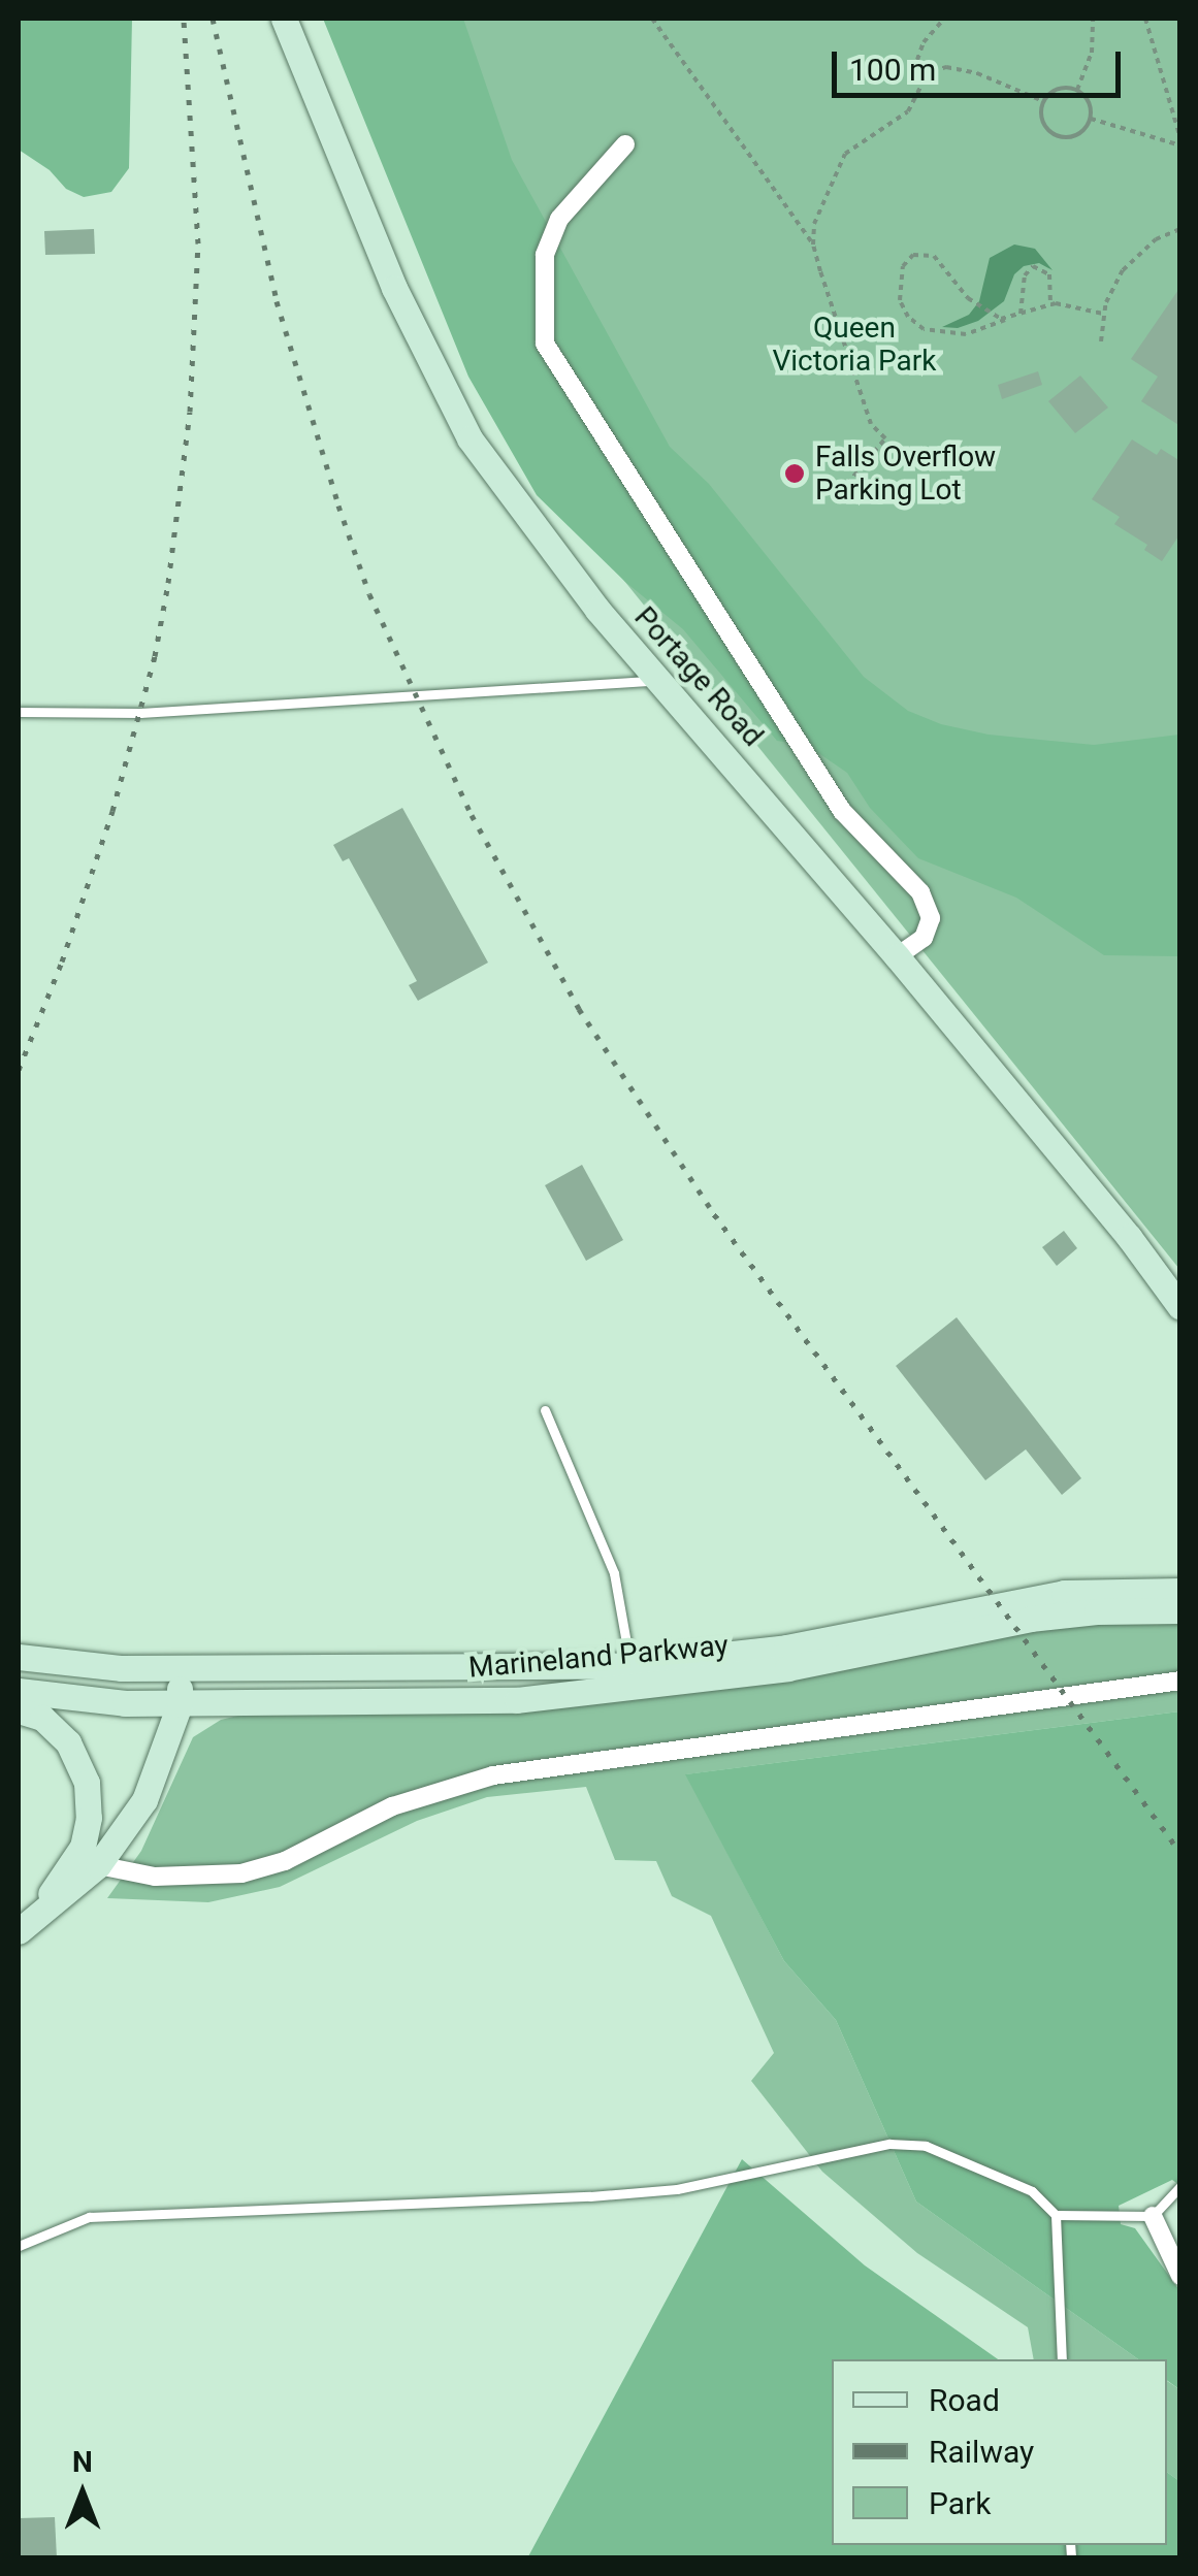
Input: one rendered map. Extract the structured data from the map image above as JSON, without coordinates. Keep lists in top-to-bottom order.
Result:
{
  "streets": {
    "main road": ["Portage Road", "Marineland Parkway"]
  },
  "parks": ["Queen Victoria Park"],
  "places": ["Falls Overflow Parking Lot"],
  "legend": ["Road", "Railway", "Park"],
  "scale_bar": "100 m",
  "north": "top"
}
